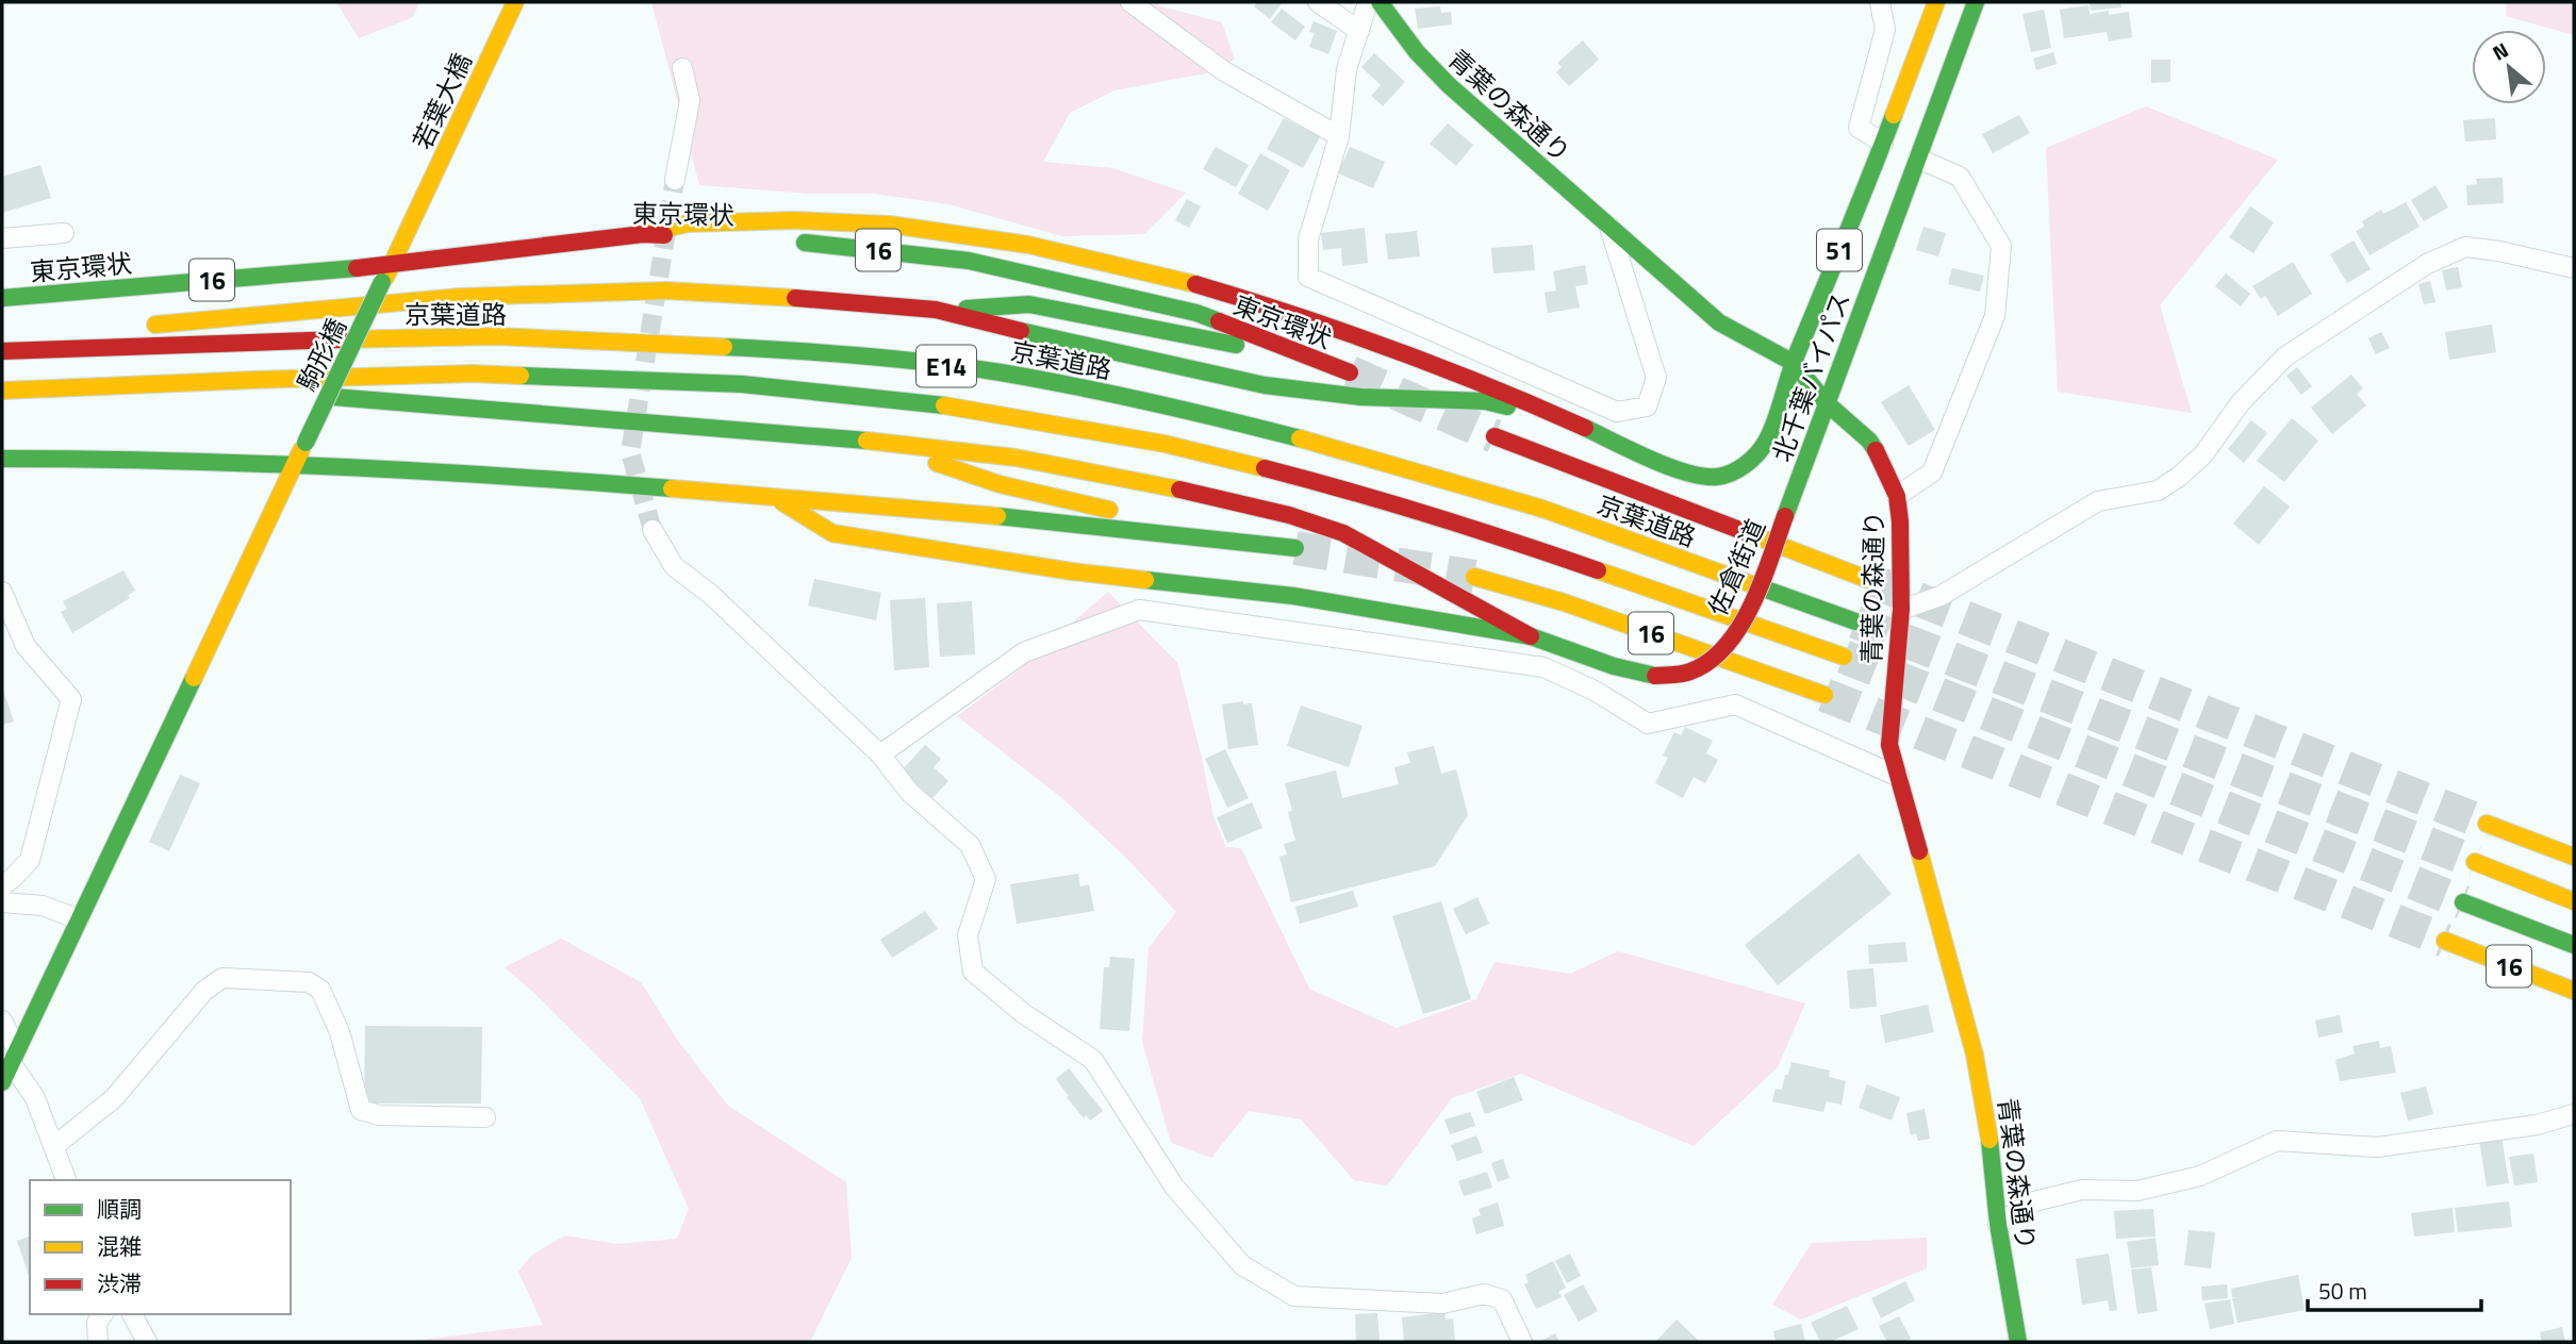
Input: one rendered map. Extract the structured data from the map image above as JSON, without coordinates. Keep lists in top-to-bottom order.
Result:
{
  "streets": {
    "main road": [
      "若葉大橋",
      "青葉の森通り",
      "東京環状",
      "16",
      "51",
      "京葉道路",
      "駒形橋",
      "E14",
      "北千葉バイパス",
      "佐倉街道"
    ]
  },
  "crossings": [
    ["若葉大橋", "東京環状"],
    ["若葉大橋", "駒形橋"],
    ["青葉の森通り", "北千葉バイパス"],
    ["東京環状", "駒形橋"],
    ["北千葉バイパス", "佐倉街道"]
  ],
  "legend": ["順調", "混雑", "渋滞"],
  "scale_bar": "50 m",
  "north": "top left"
}
